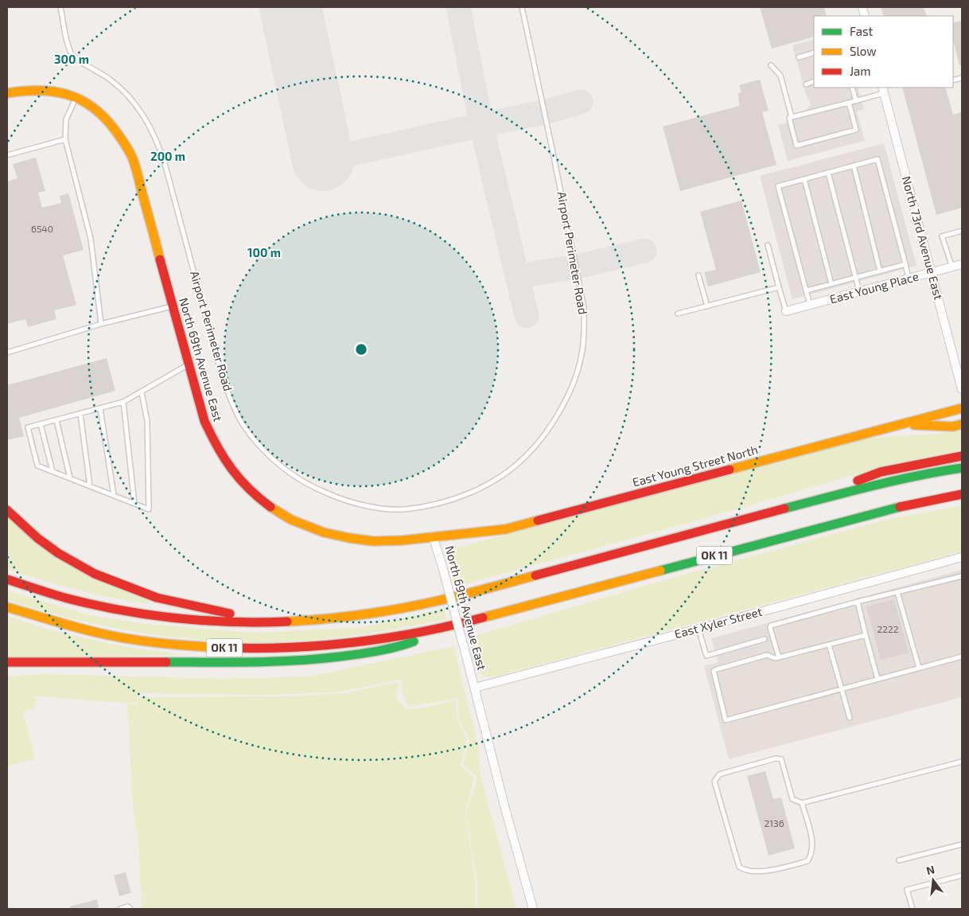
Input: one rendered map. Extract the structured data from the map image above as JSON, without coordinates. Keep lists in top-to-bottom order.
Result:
{
  "streets": {
    "main road": ["North 69th Avenue East", "East Young Street North", "OK 11"],
    "street": ["North 73rd Avenue East", "East Young Place", "East Xyler Street"],
    "lane": ["Airport Perimeter Road"]
  },
  "crossings": [
    ["North 73rd Avenue East", "East Young Place"],
    ["North 69th Avenue East", "East Young Street North"],
    ["North 69th Avenue East", "East Xyler Street"]
  ],
  "house_numbers": ["6540", "2222", "2136"],
  "legend": ["Fast", "Slow", "Jam"],
  "north": "top",
  "rings": ["300 m", "200 m", "100 m"]
}
